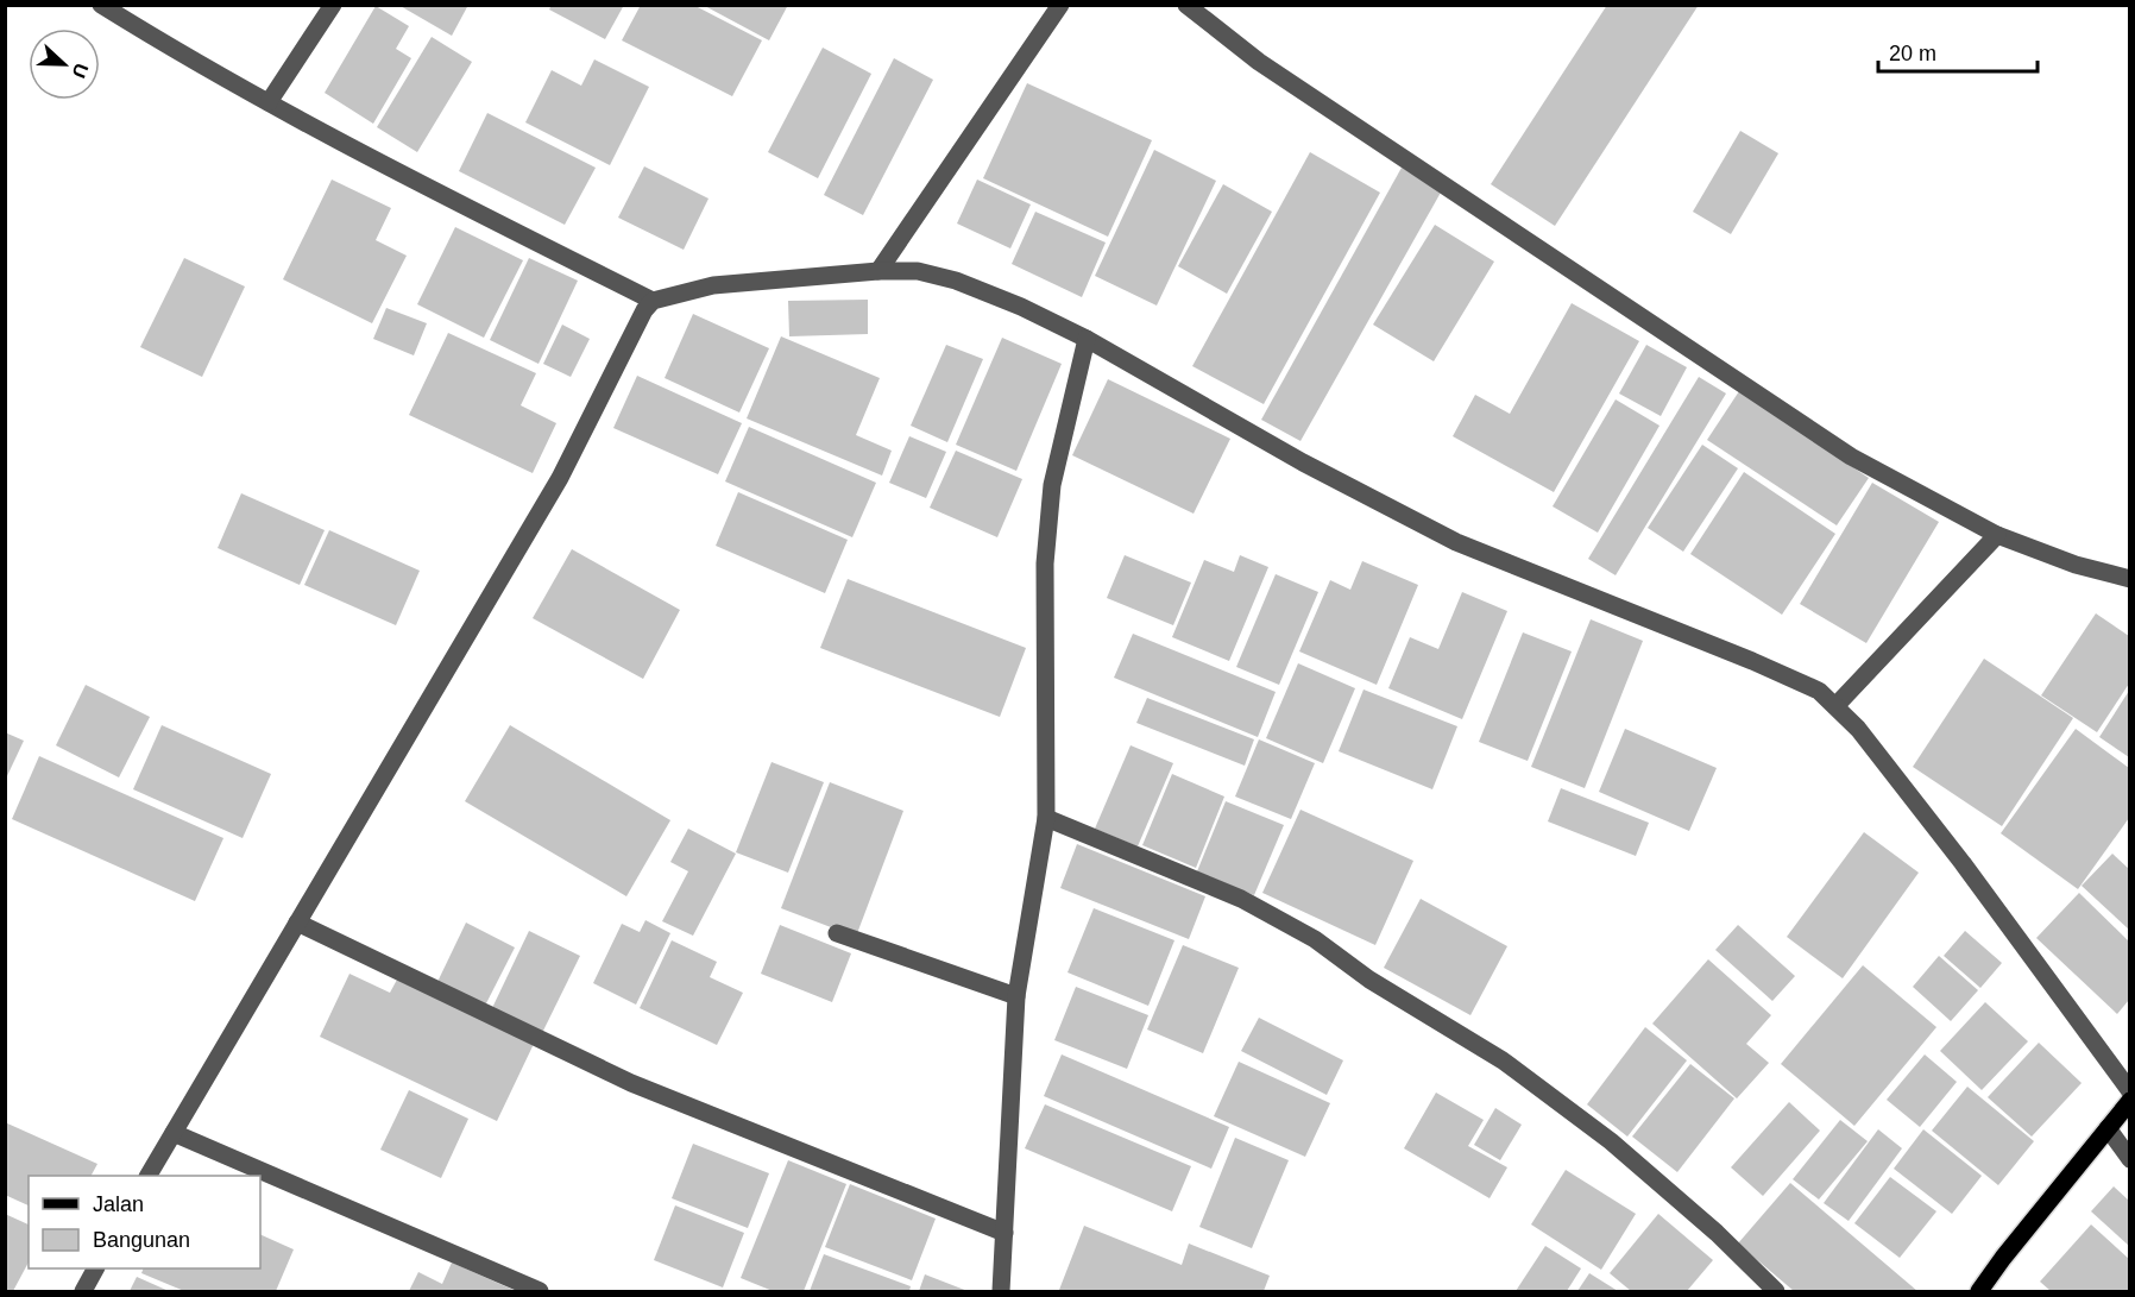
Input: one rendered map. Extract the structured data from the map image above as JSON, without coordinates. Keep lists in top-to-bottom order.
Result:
{
  "legend": ["Jalan", "Bangunan"],
  "scale_bar": "20 m",
  "north": "right"
}
